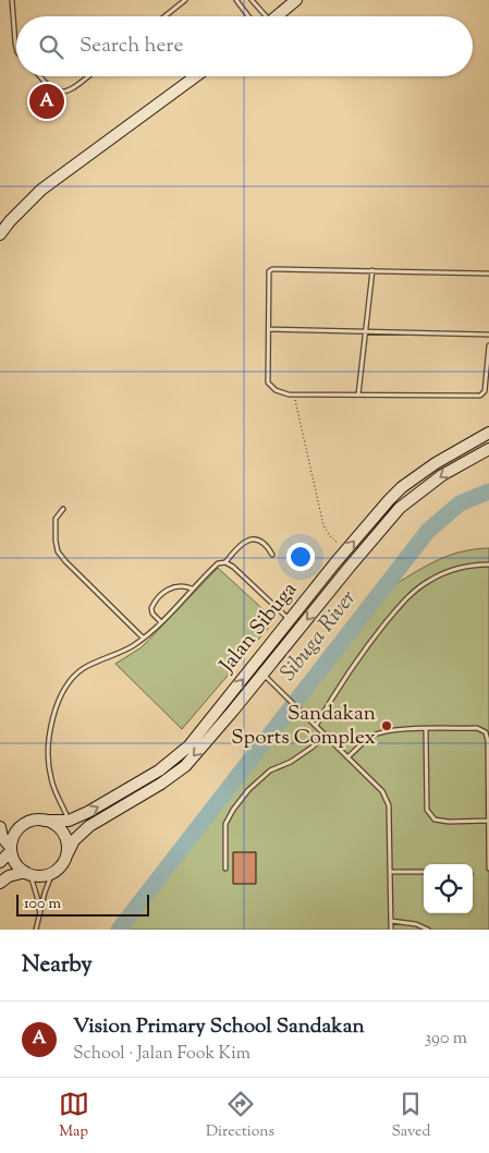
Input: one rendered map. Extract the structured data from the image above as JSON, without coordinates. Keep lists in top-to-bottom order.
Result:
{
  "streets": {
    "main road": ["Jalan Sibuga"]
  },
  "water": ["Sibuga River"],
  "places": ["Sandakan Sports Complex"],
  "scale_bar": "100 m",
  "page": {
    "search": "Search here",
    "pins": "A",
    "scale": "100 m",
    "heading": "Nearby",
    "list": [
      {
        "mark": "A",
        "name": "Vision Primary School Sandakan",
        "note": "School · Jalan Fook Kim",
        "value": "390 m"
      }
    ],
    "nav": ["Map", "Directions", "Saved"]
  }
}
